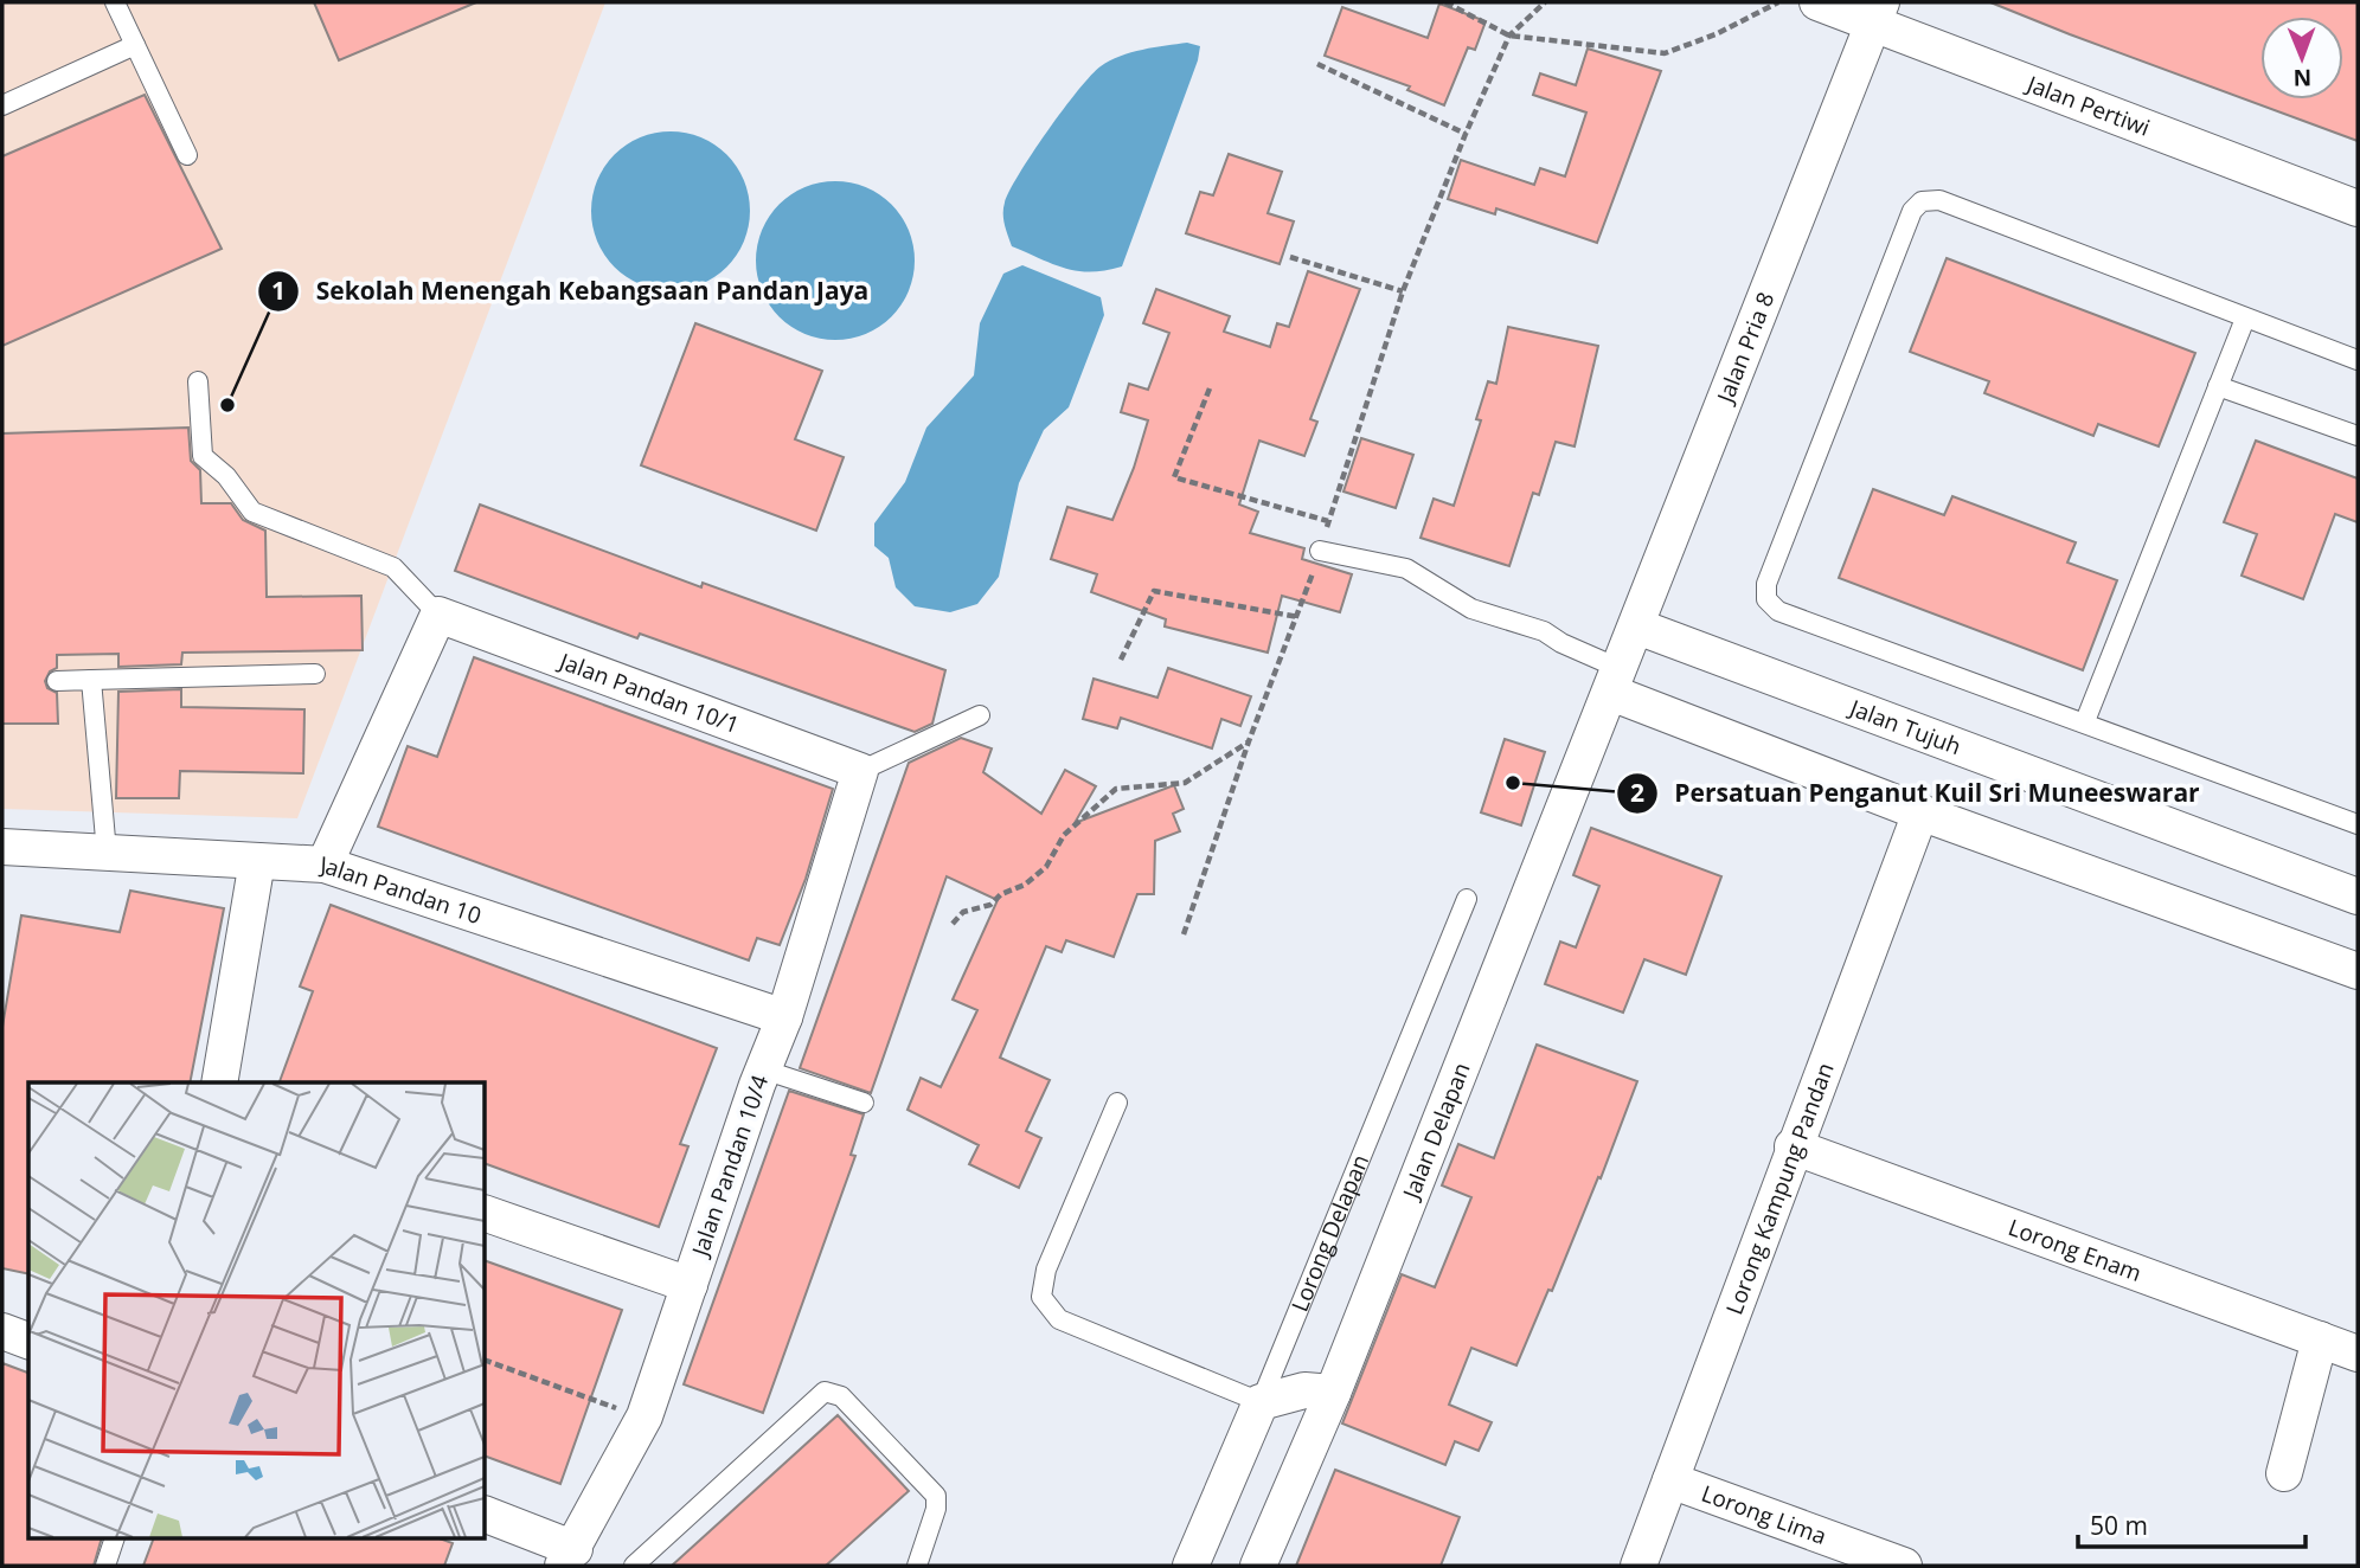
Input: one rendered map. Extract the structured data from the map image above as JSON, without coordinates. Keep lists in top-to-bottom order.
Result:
{
  "streets": {
    "street": [
      "Jalan Pertiwi",
      "Jalan Pria 8",
      "Jalan Pandan 10/1",
      "Jalan Tujuh",
      "Jalan Pandan 10",
      "Jalan Delapan",
      "Jalan Pandan 10/4",
      "Lorong Kampung Pandan",
      "Lorong Delapan",
      "Lorong Enam",
      "Lorong Lima"
    ]
  },
  "crossings": [
    ["Jalan Pertiwi", "Jalan Pria 8"],
    ["Jalan Pria 8", "Jalan Tujuh"],
    ["Jalan Pria 8", "Jalan Delapan"],
    ["Jalan Pandan 10/1", "Jalan Pandan 10/4"],
    ["Jalan Pandan 10", "Jalan Pandan 10/4"],
    ["Lorong Kampung Pandan", "Lorong Enam"],
    ["Lorong Kampung Pandan", "Lorong Lima"]
  ],
  "places": ["Sekolah Menengah Kebangsaan Pandan Jaya", "Persatuan Penganut Kuil Sri Muneeswarar"],
  "scale_bar": "50 m",
  "north": "bottom"
}
